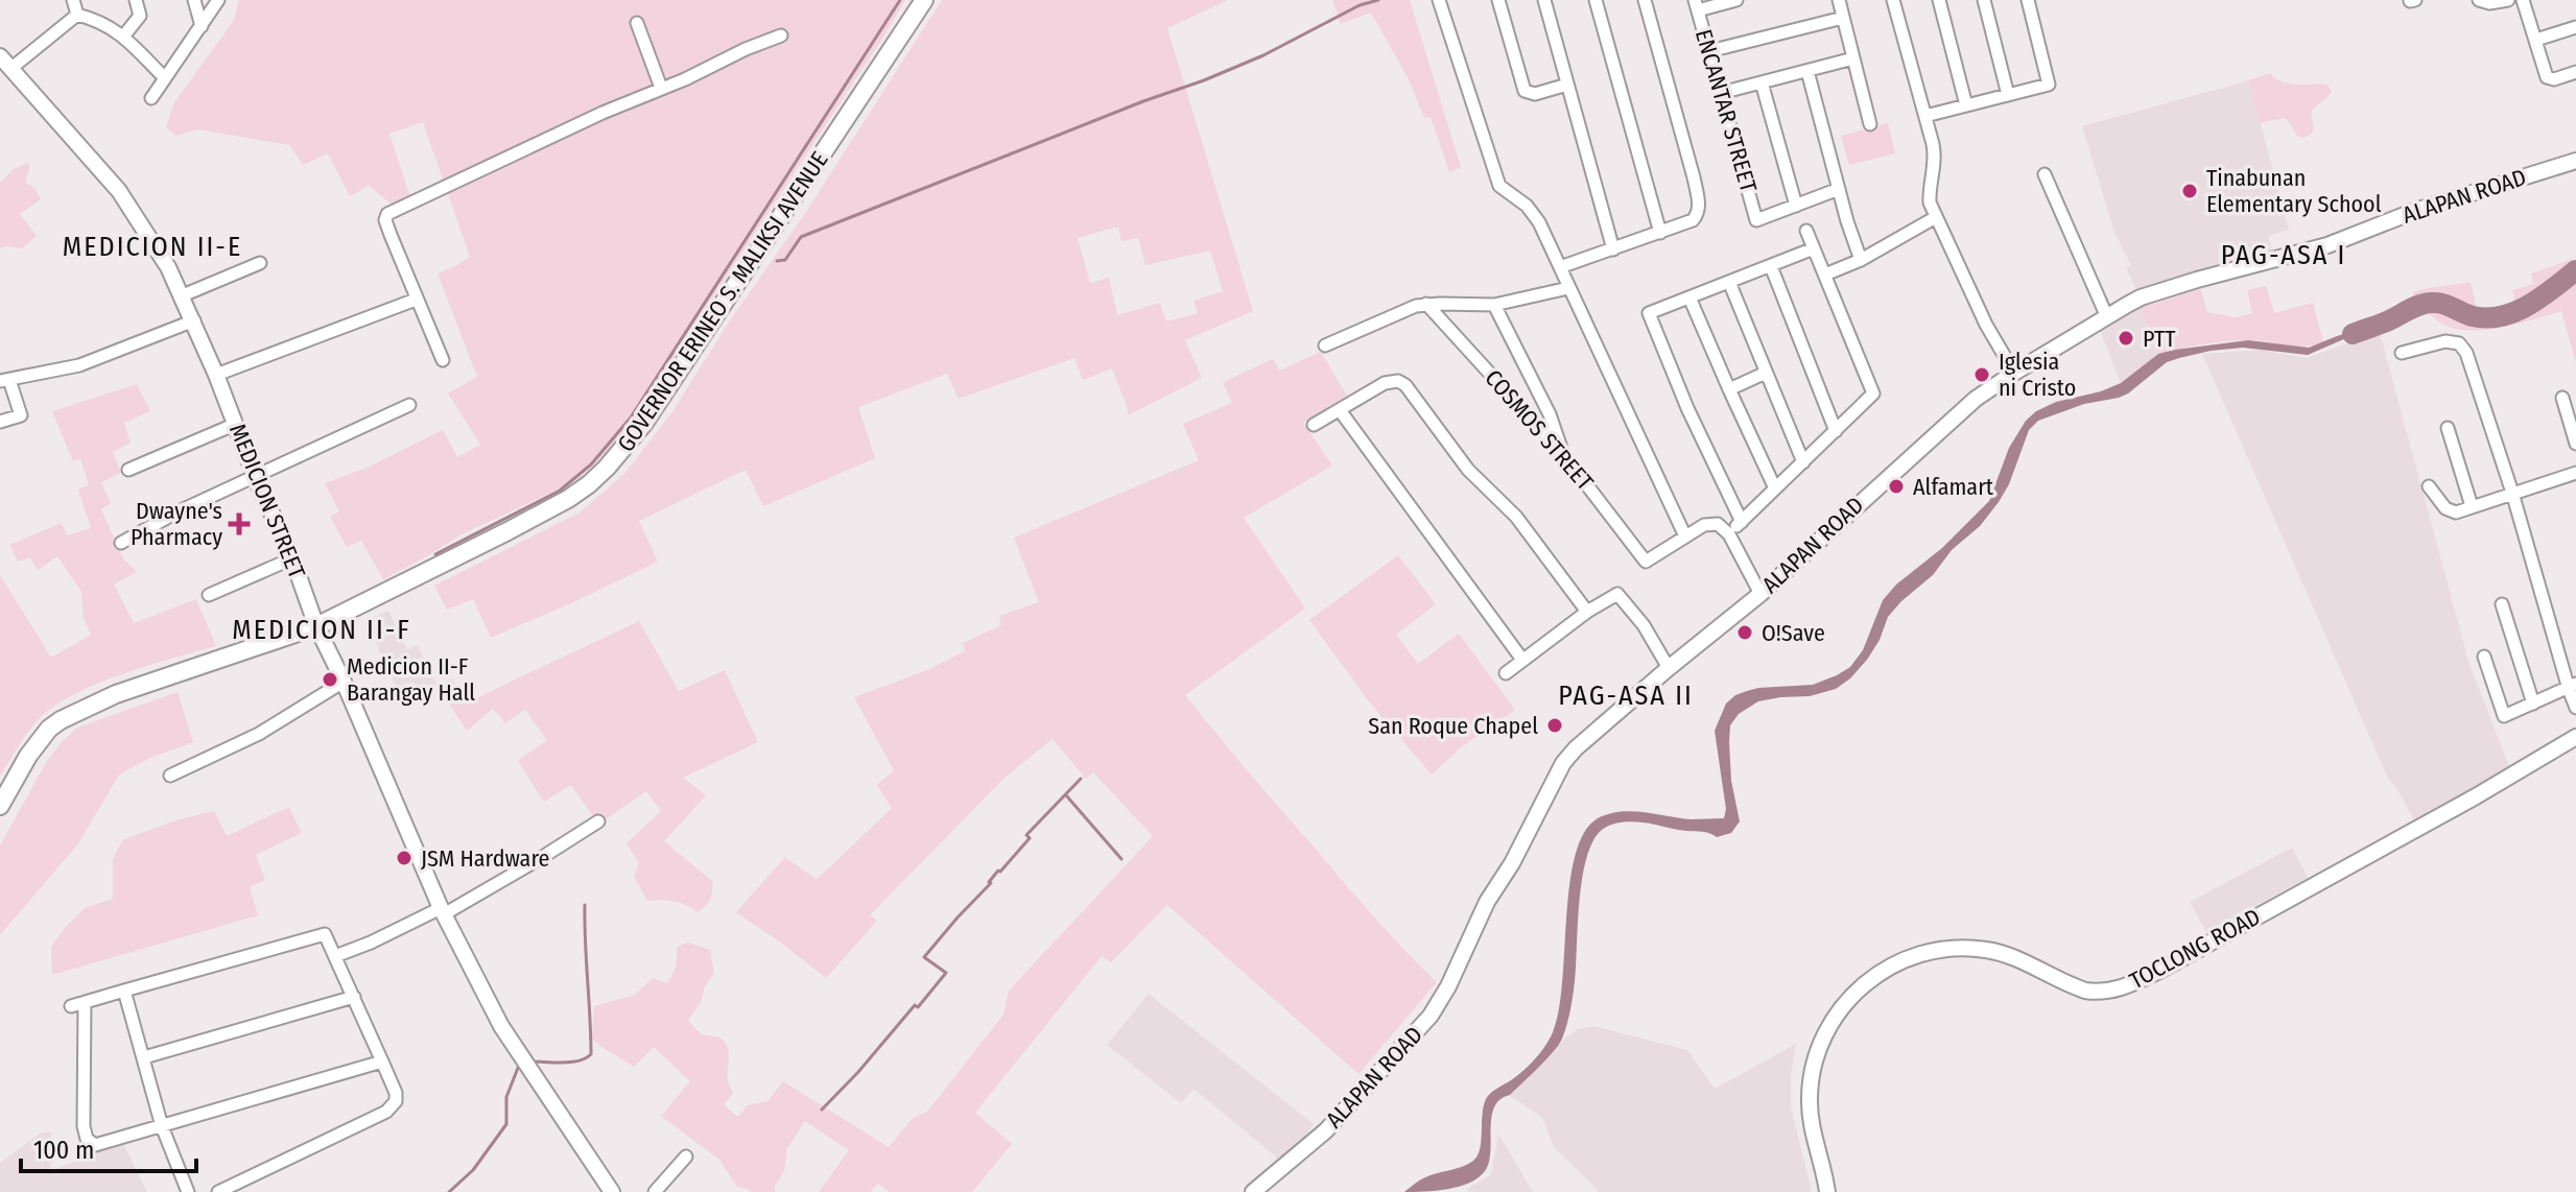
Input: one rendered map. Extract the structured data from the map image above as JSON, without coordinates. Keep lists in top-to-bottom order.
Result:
{
  "streets": {
    "main road": ["GOVERNOR ERINEO S. MALIKSI AVENUE"],
    "street": [
      "ENCANTAR STREET",
      "ALAPAN ROAD",
      "COSMOS STREET",
      "MEDICION STREET",
      "TOCLONG ROAD"
    ]
  },
  "crossings": [
    ["GOVERNOR ERINEO S. MALIKSI AVENUE", "MEDICION STREET"]
  ],
  "districts": [
    "MEDICION II-E",
    "PAG-ASA I",
    "MEDICION II-F",
    "PAG-ASA II"
  ],
  "places": {
    "other": [
      "Tinabunan Elementary School",
      "PTT",
      "Iglesia ni Cristo",
      "Alfamart",
      "O!Save",
      "Medicion II-F Barangay Hall",
      "San Roque Chapel",
      "JSM Hardware"
    ],
    "health": ["Dwayne's Pharmacy"]
  },
  "scale_bar": "100 m"
}
